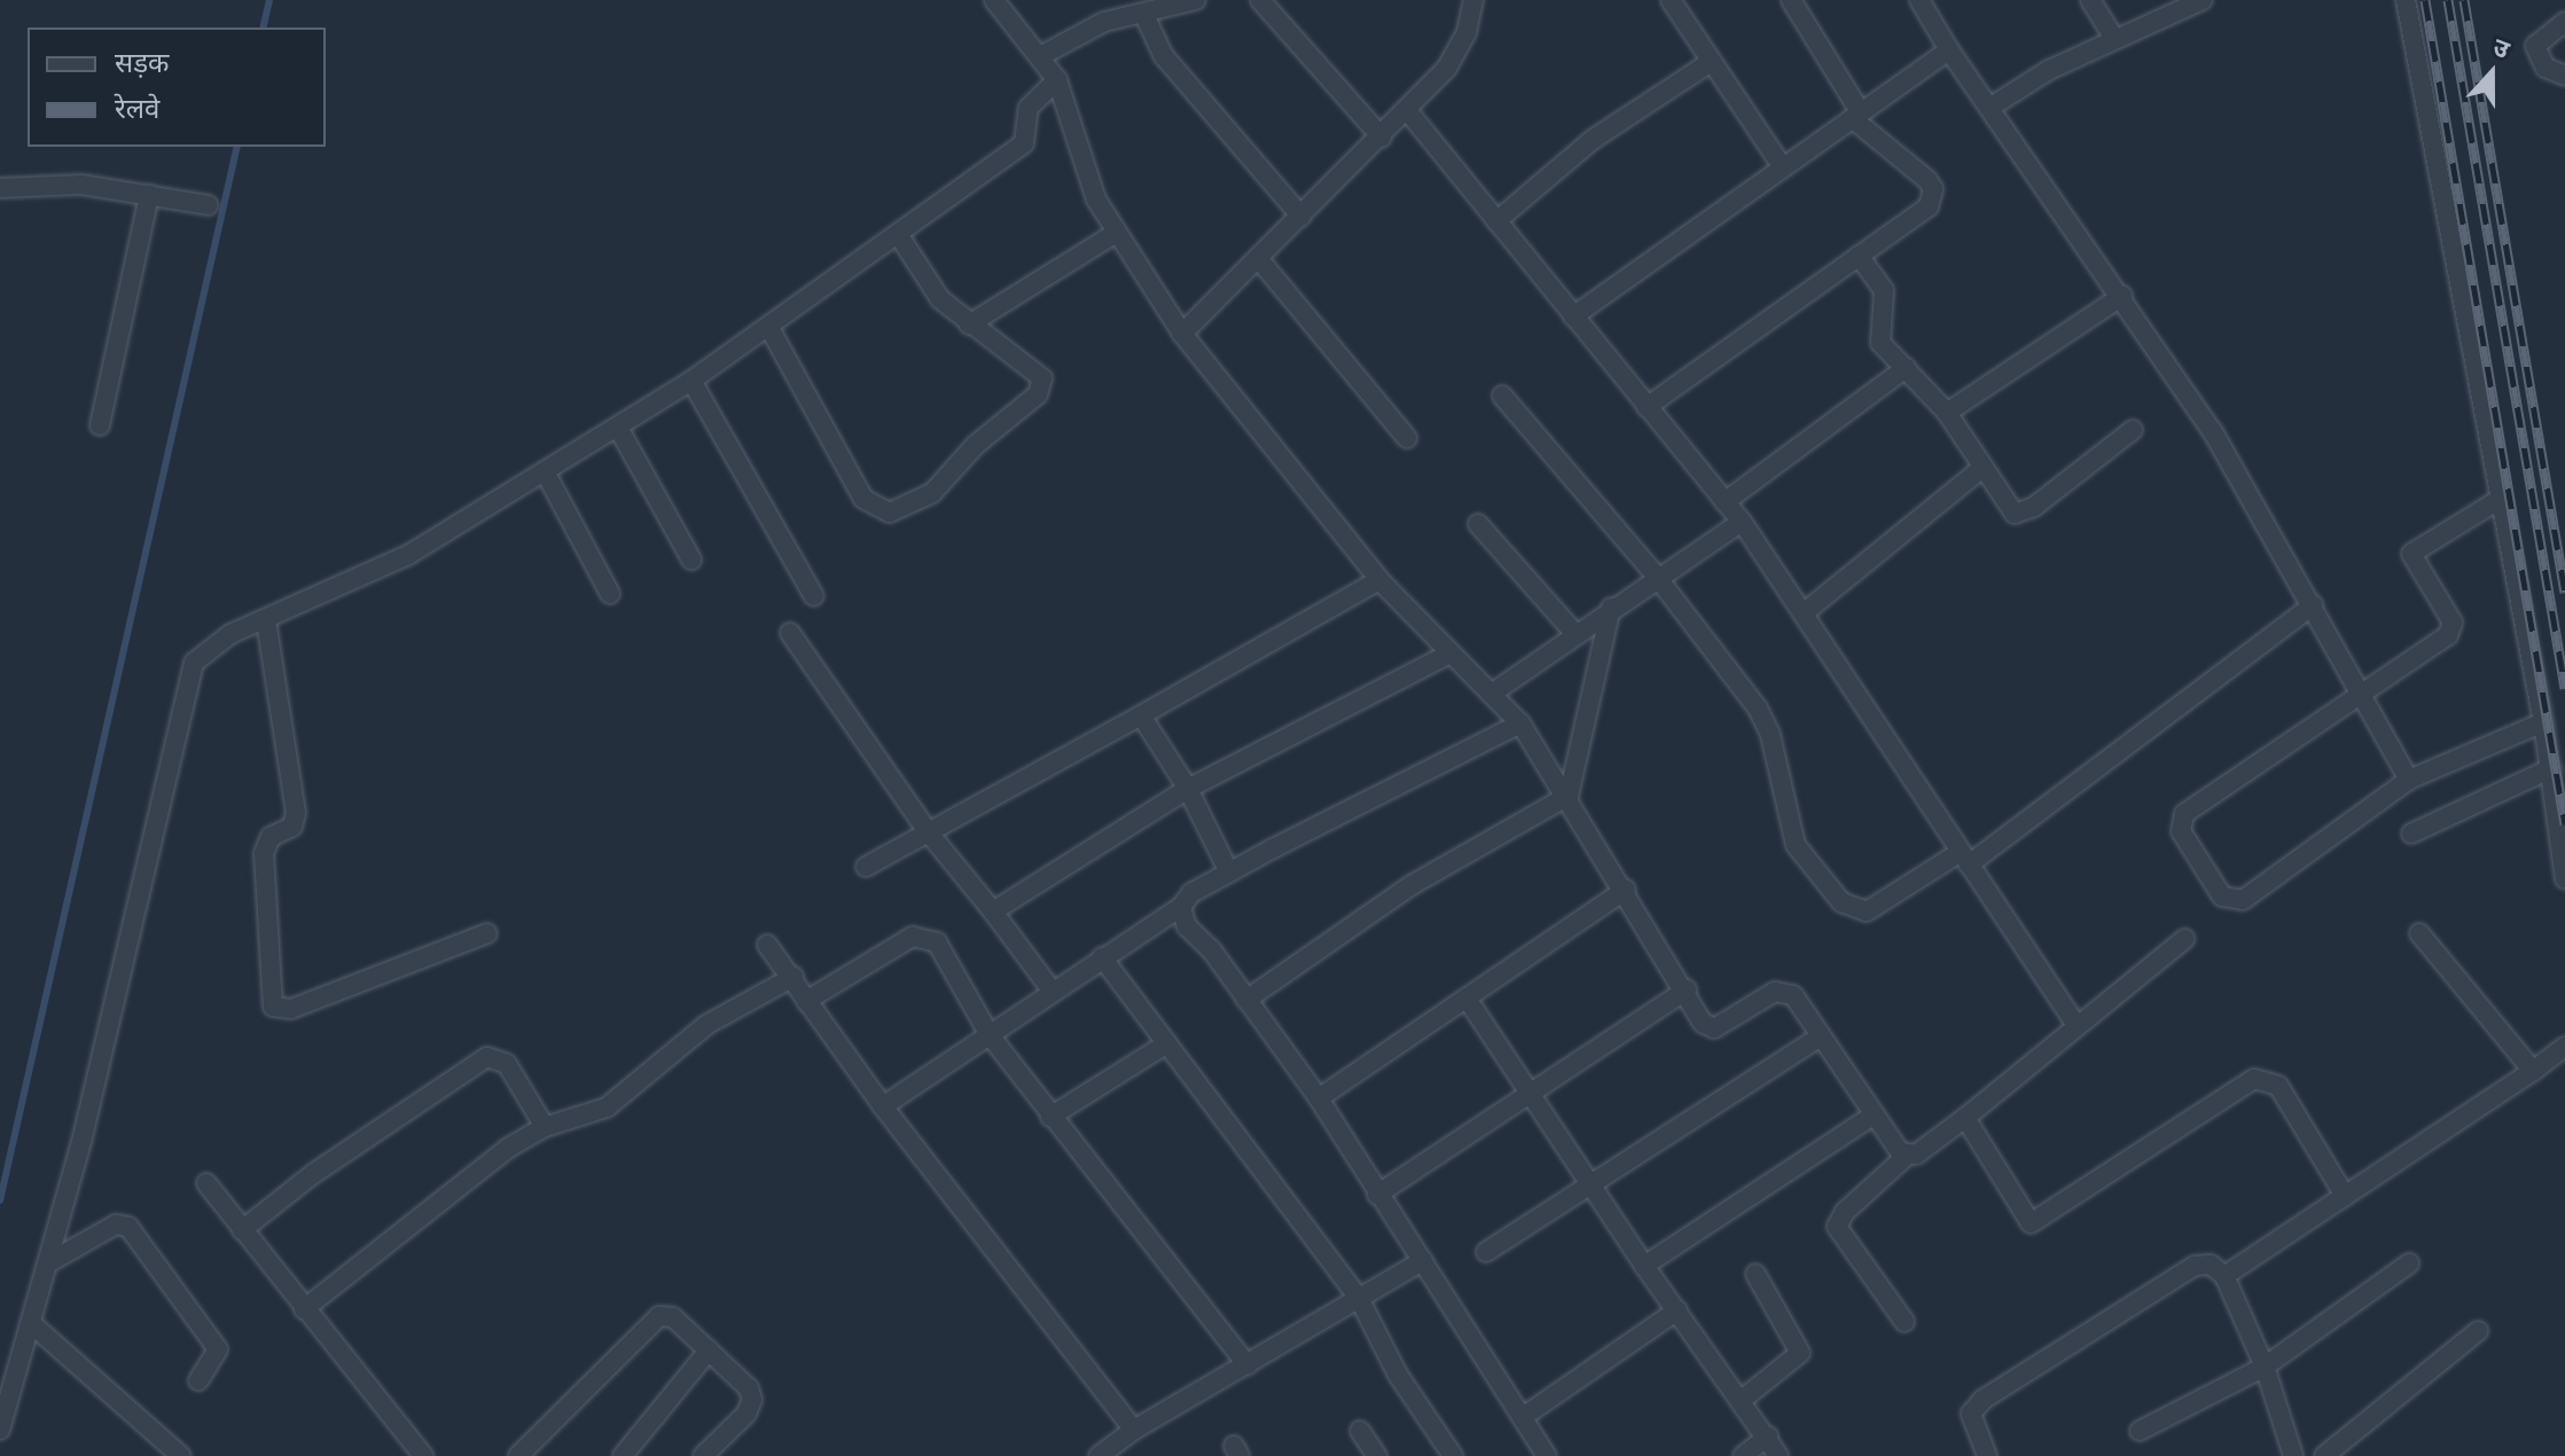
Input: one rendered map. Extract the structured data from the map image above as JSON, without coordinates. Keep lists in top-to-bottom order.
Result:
{
  "legend": ["सड़क", "रेलवे"],
  "north": "top"
}
